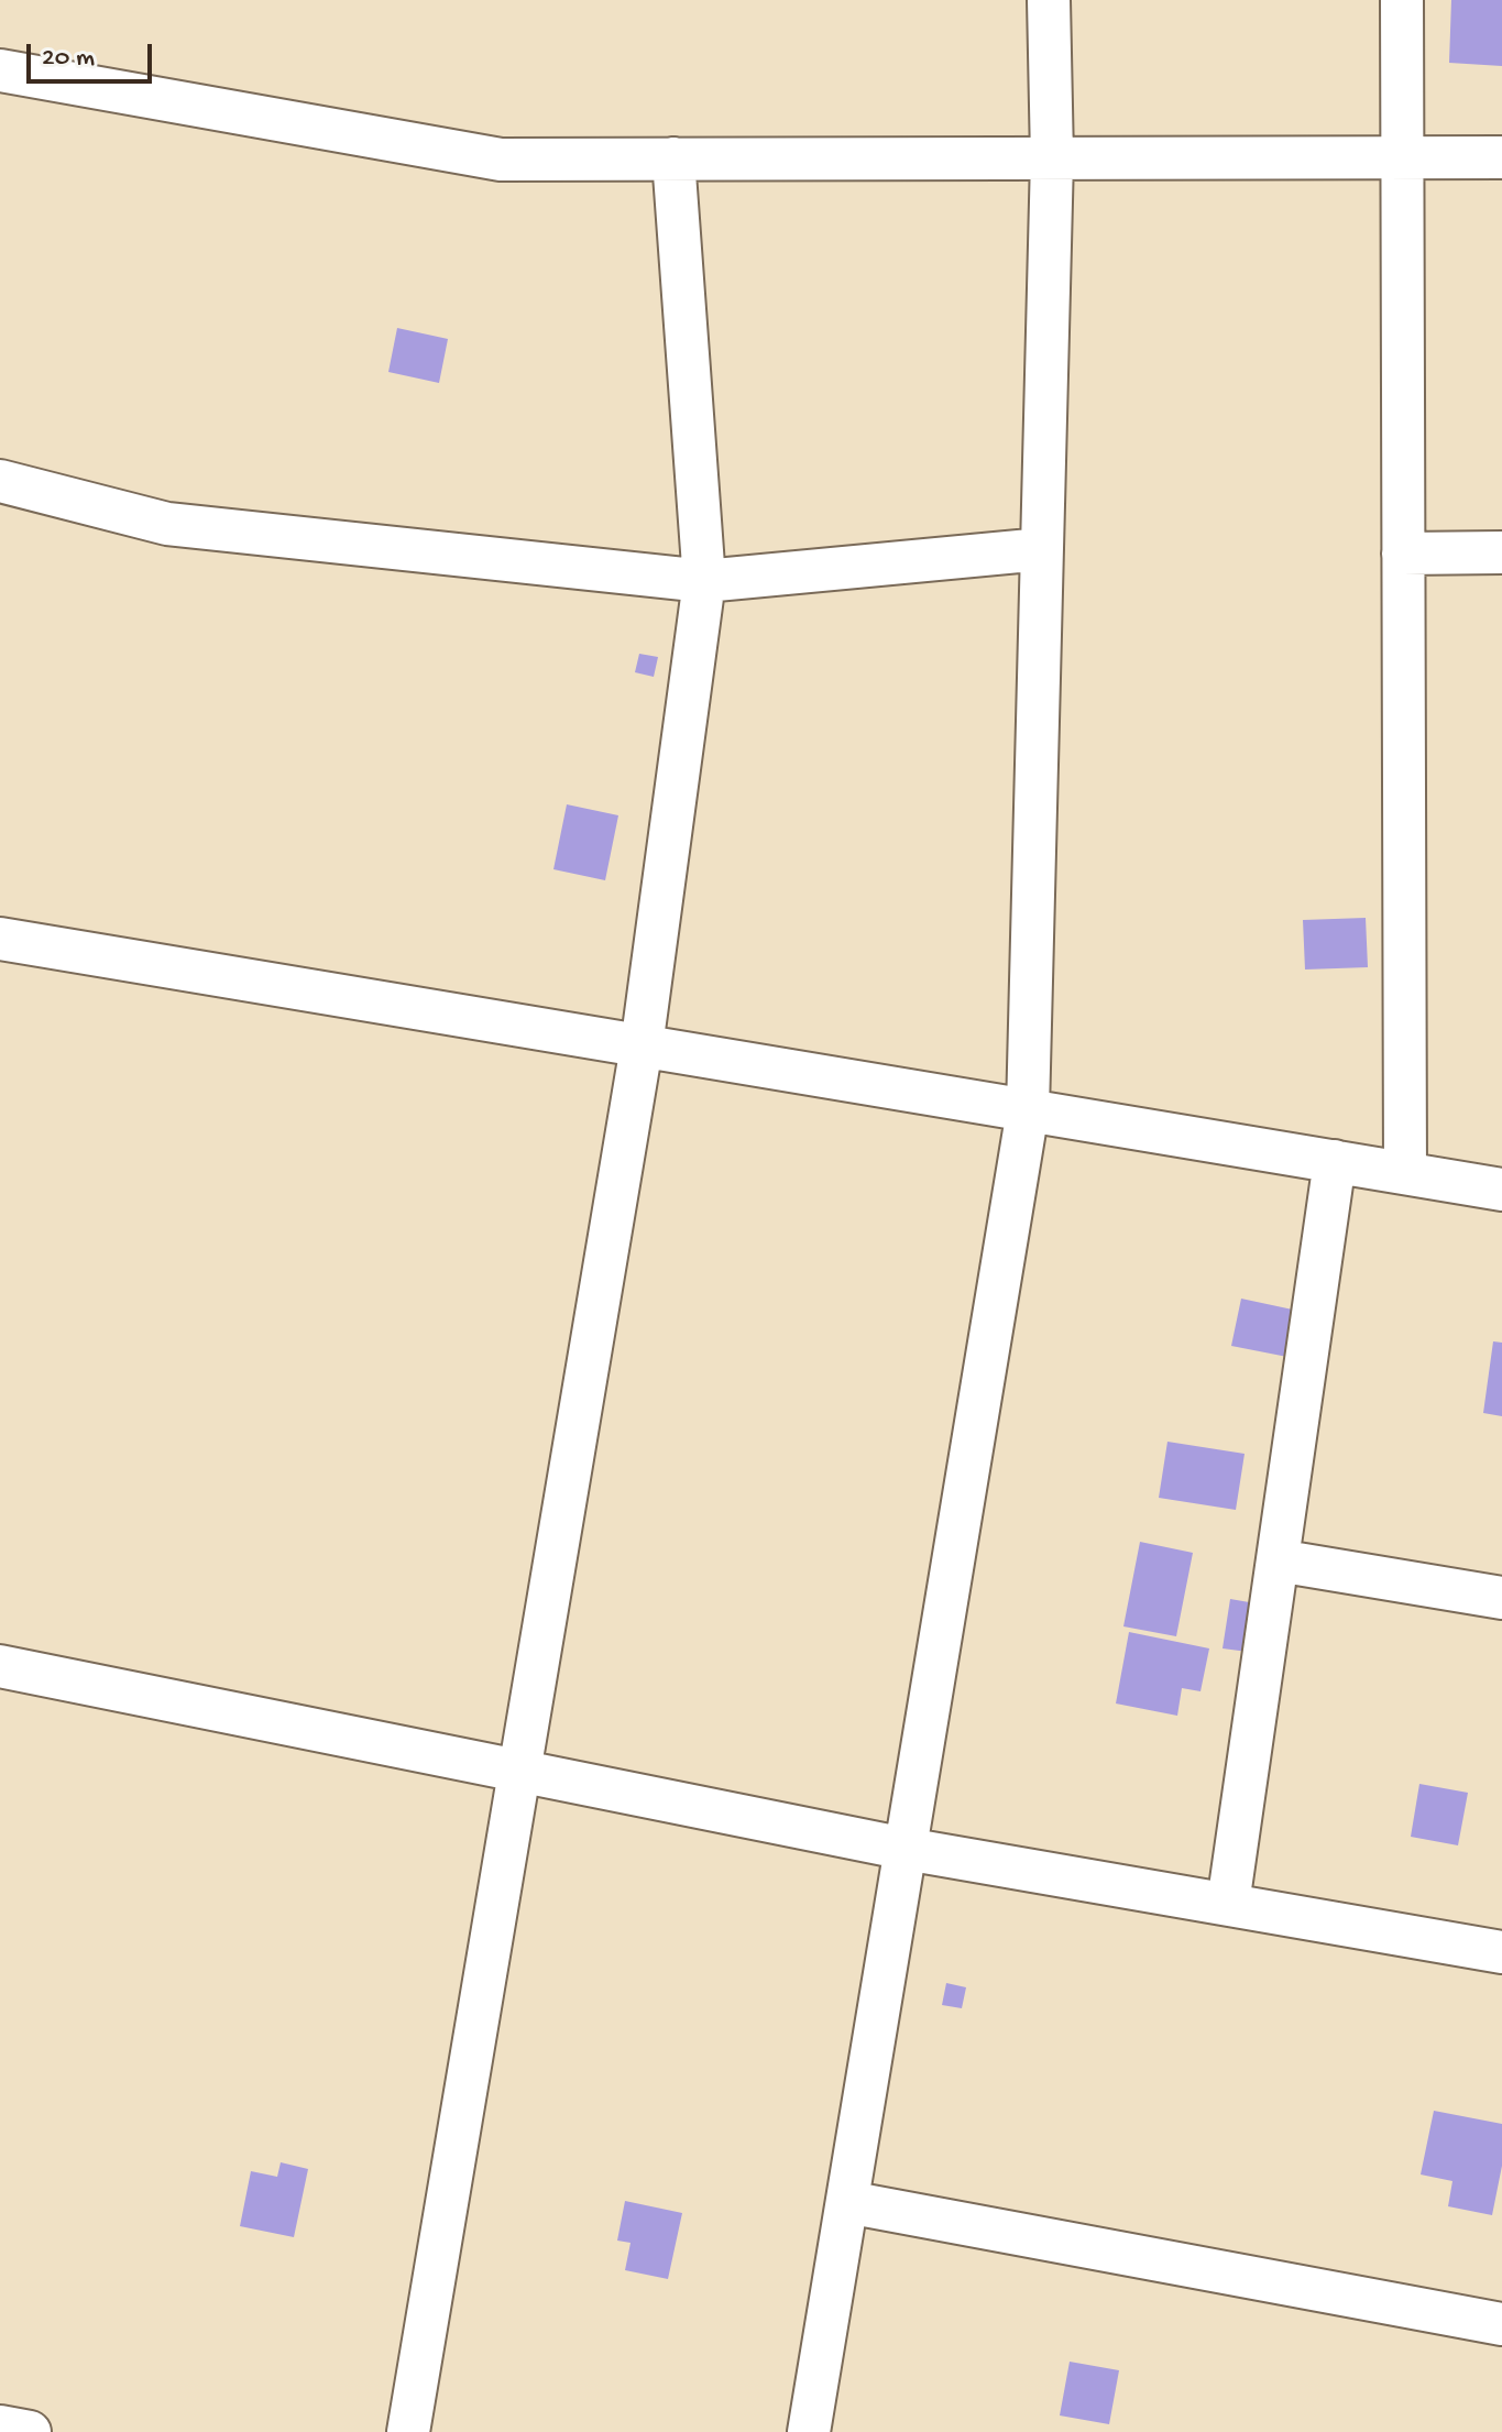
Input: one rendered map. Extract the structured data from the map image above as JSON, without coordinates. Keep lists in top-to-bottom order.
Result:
{
  "scale_bar": "20 m"
}
